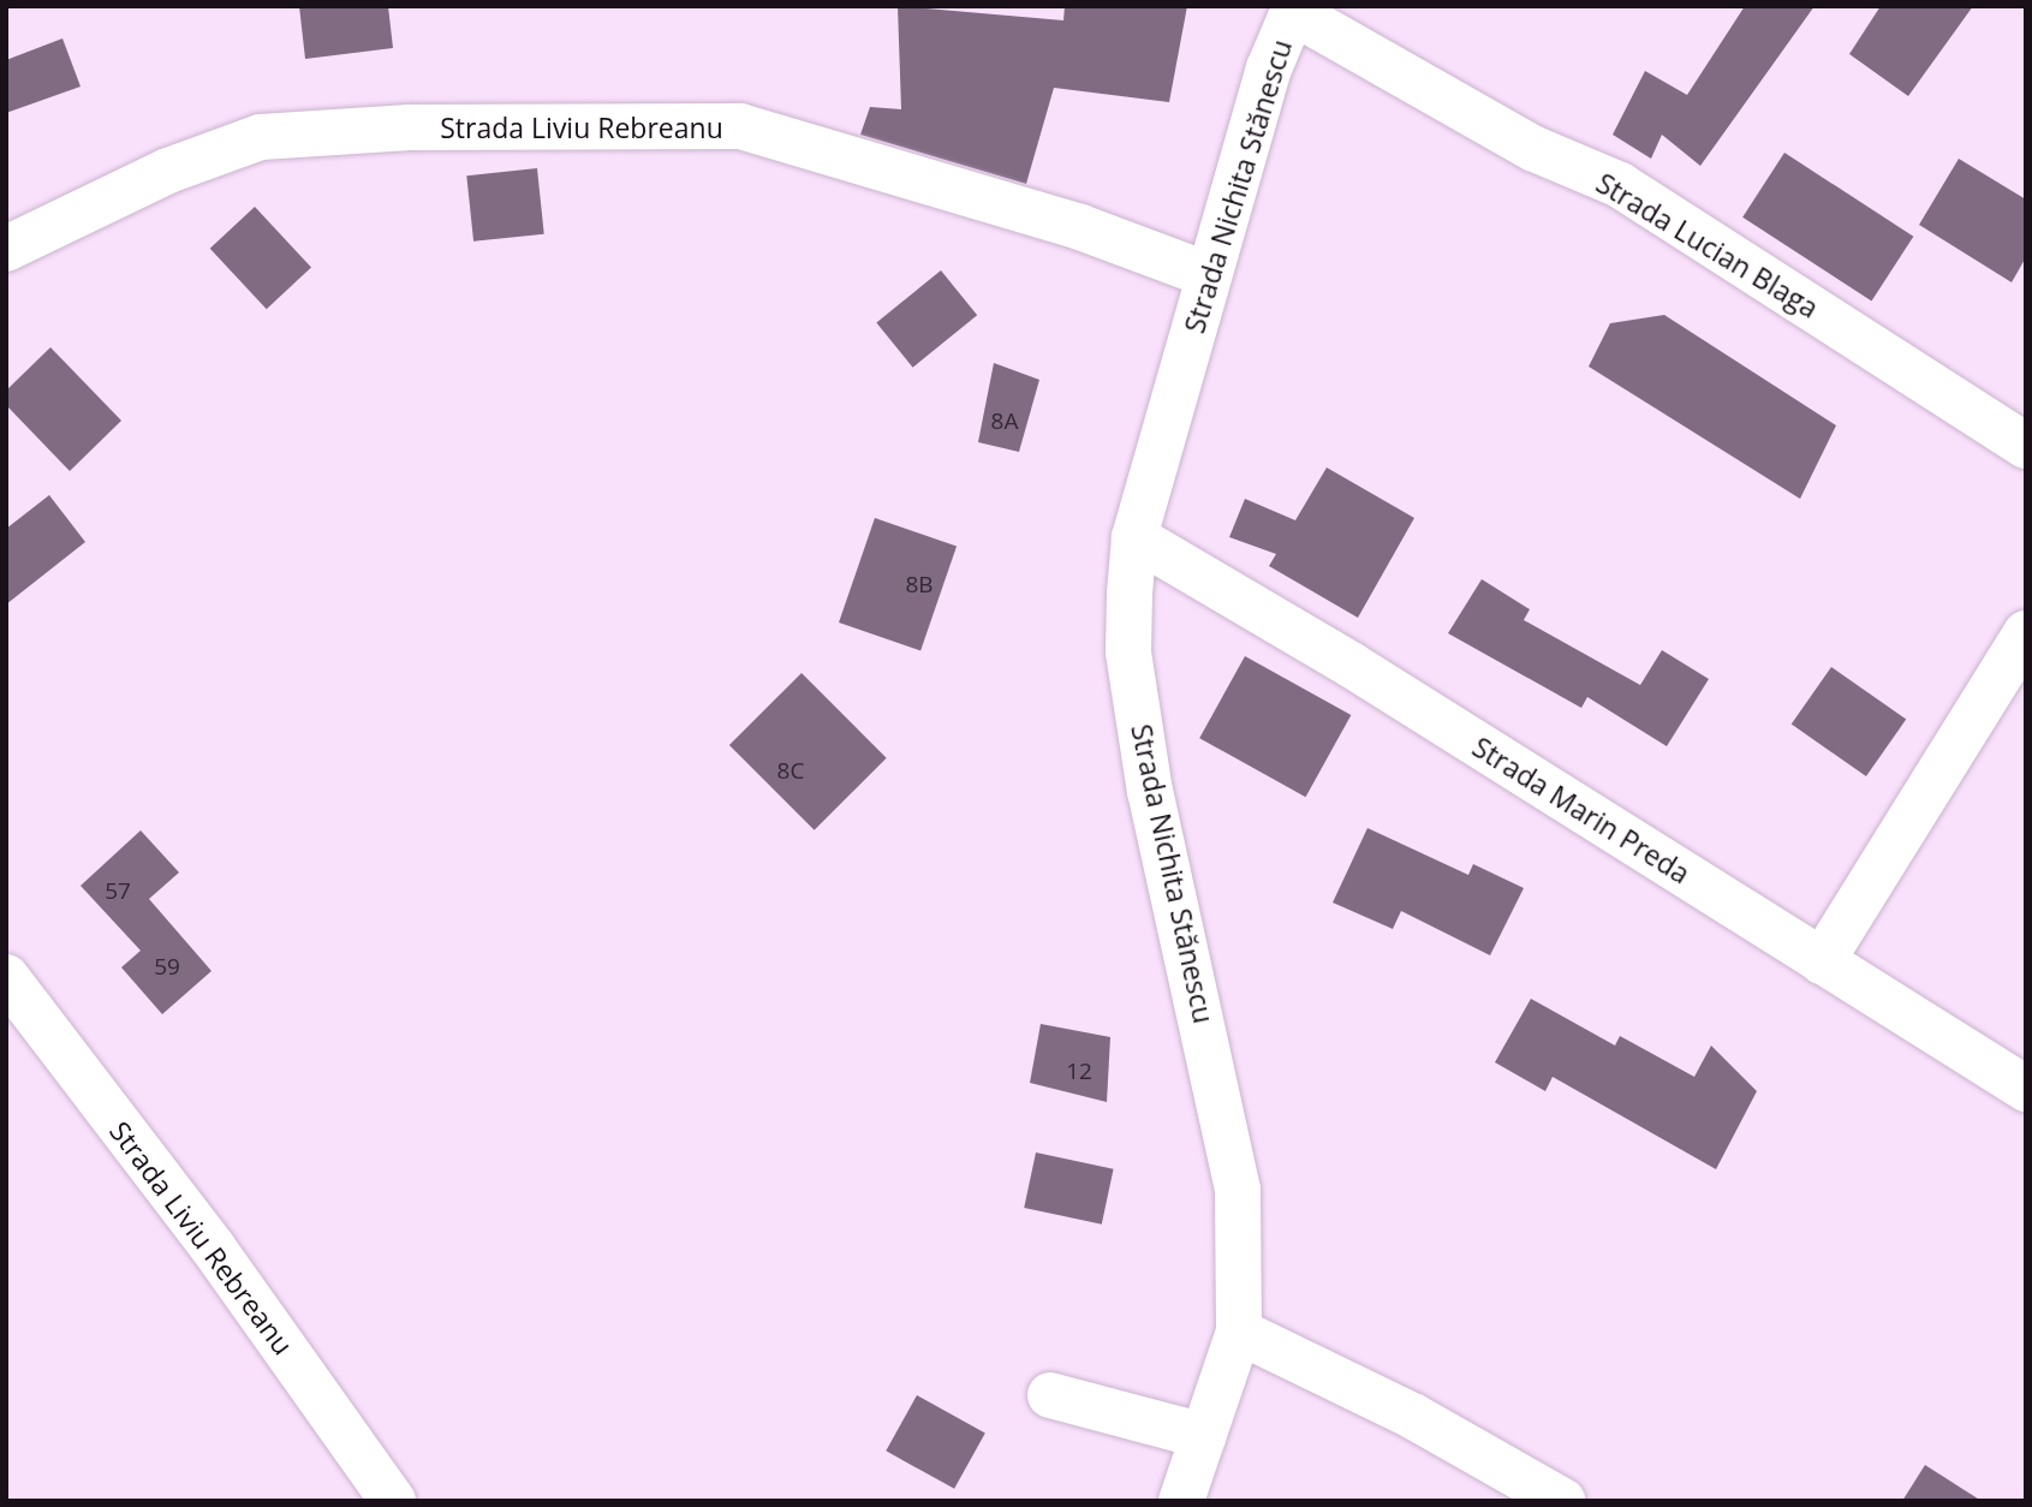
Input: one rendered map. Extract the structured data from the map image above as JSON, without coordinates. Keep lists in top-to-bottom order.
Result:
{
  "streets": {
    "street": [
      "Strada Liviu Rebreanu",
      "Strada Nichita Stănescu",
      "Strada Lucian Blaga",
      "Strada Marin Preda"
    ]
  },
  "crossings": [
    ["Strada Liviu Rebreanu", "Strada Nichita Stănescu"],
    ["Strada Nichita Stănescu", "Strada Lucian Blaga"],
    ["Strada Nichita Stănescu", "Strada Marin Preda"]
  ],
  "house_numbers": [
    "8A",
    "8B",
    "8C",
    "57",
    "59",
    "12"
  ]
}
